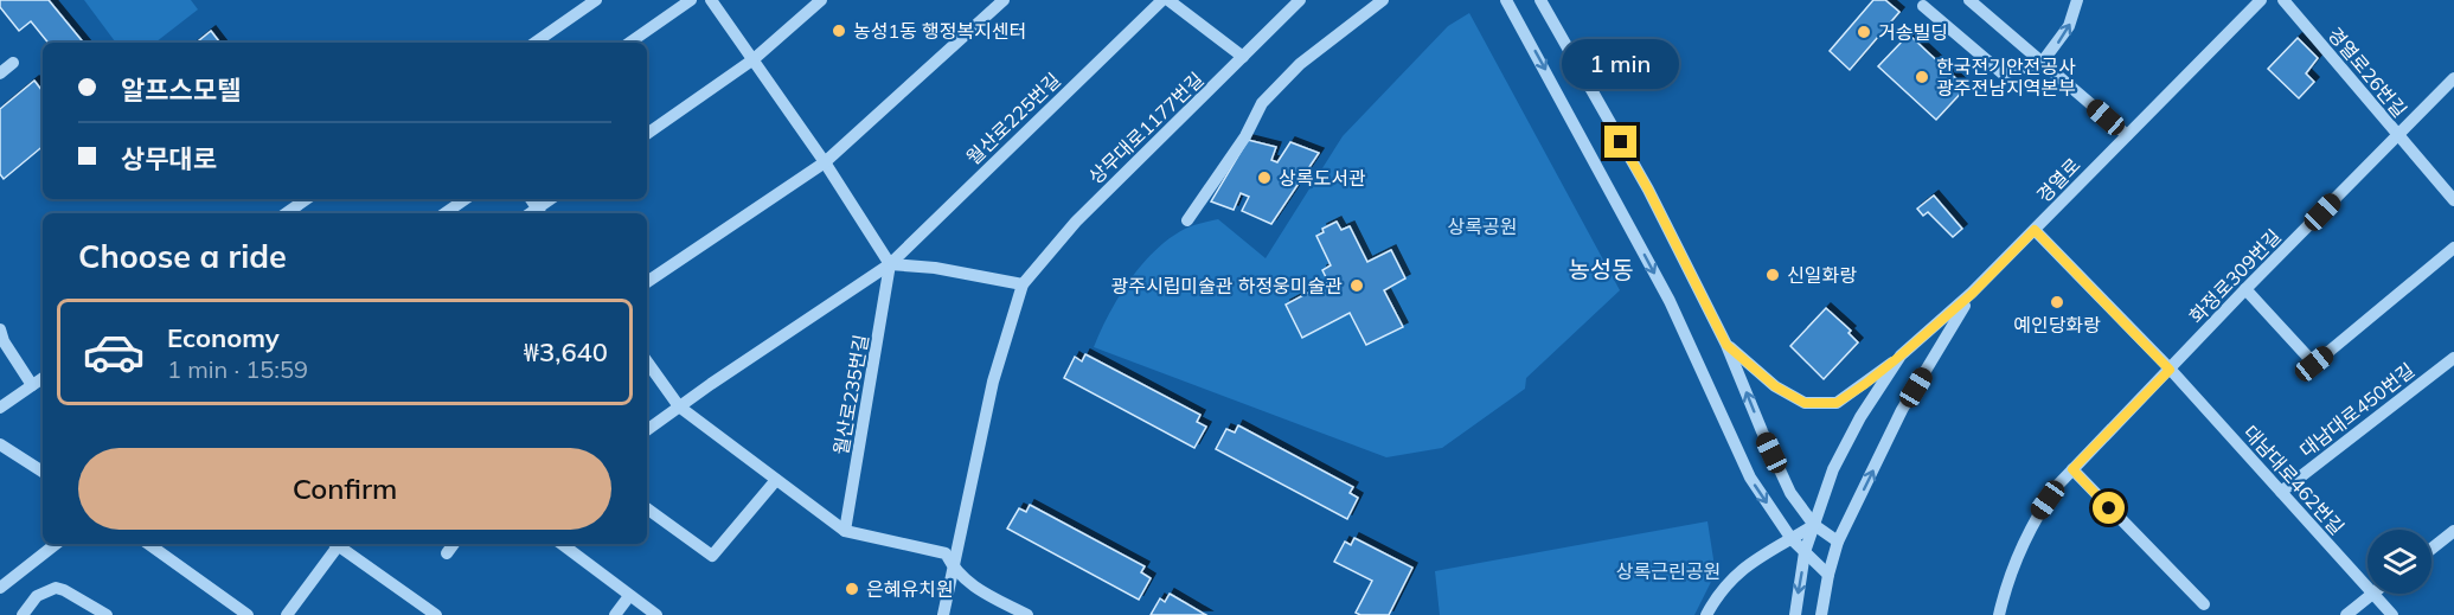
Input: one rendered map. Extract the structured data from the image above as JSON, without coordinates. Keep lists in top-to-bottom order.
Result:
{
  "streets": {
    "street": [
      "경열로26번길",
      "월산로225번길",
      "상무대로1177번길",
      "경열로",
      "화정로309번길",
      "월산로235번길",
      "대남대로450번길",
      "대남대로462번길"
    ]
  },
  "crossings": [
    ["경열로26번길", "화정로309번길"],
    ["월산로225번길", "월산로235번길"],
    ["경열로", "대남대로462번길"],
    ["화정로309번길", "대남대로462번길"],
    ["대남대로450번길", "대남대로462번길"]
  ],
  "districts": ["농성동"],
  "parks": ["상록공원", "상록근린공원"],
  "places": [
    "농성1동 행정복지센터",
    "거송빌딩",
    "한국전기안전공사 광주전남지역본부",
    "상록도서관",
    "신일화랑",
    "광주시립미술관 하정웅미술관",
    "예인당화랑",
    "은혜유치원"
  ],
  "page": {
    "bubble": "1 min",
    "banner": ["알프스모텔", "상무대로"],
    "heading": "Choose a ride",
    "list": [
      {
        "name": "Economy",
        "note": "1 min · 15:59",
        "value": "₩3,640"
      }
    ],
    "buttons": "Confirm"
  }
}
